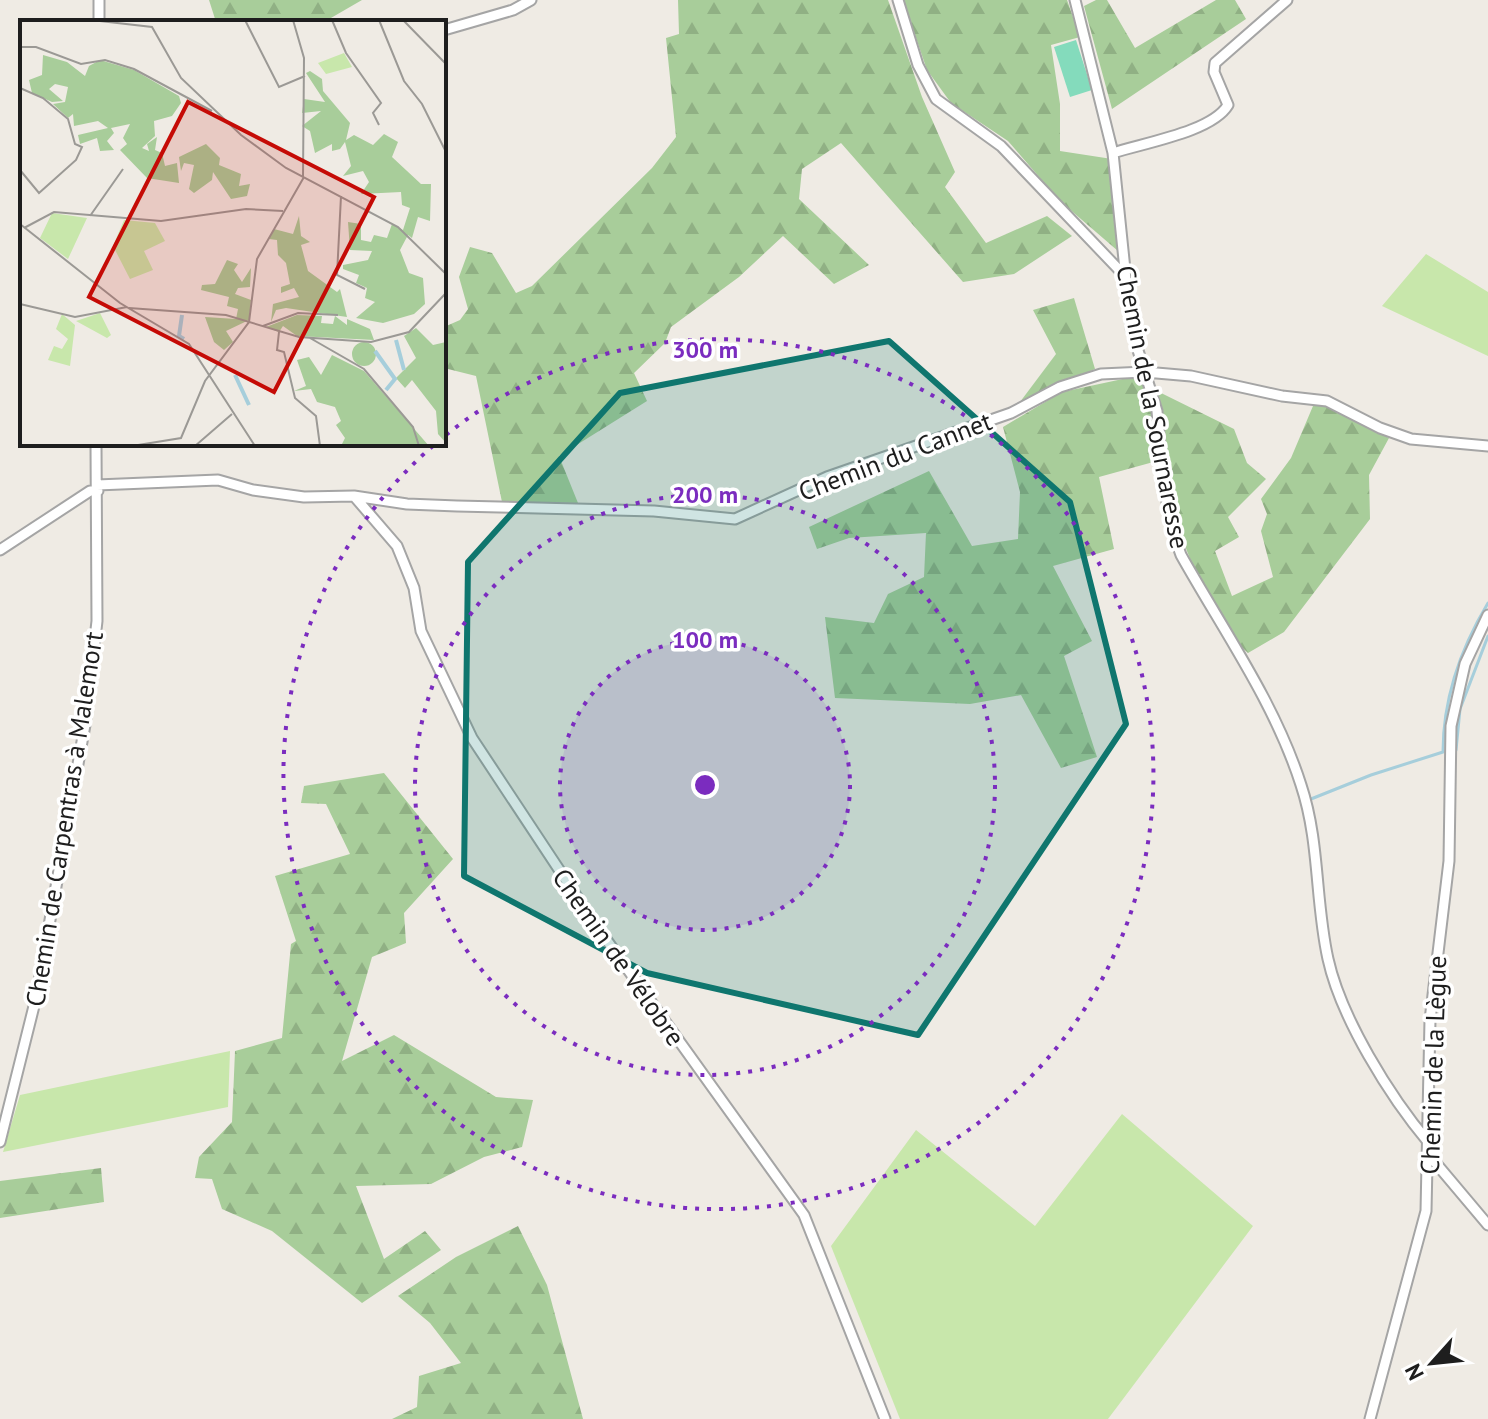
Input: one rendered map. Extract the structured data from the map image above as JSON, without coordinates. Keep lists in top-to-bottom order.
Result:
{
  "streets": {
    "street": [
      "Chemin de la Sournaresse",
      "Chemin du Cannet",
      "Chemin de Carpentras à Malemort",
      "Chemin de Vélobre",
      "Chemin de la Lègue"
    ]
  },
  "crossings": [
    ["Chemin de la Sournaresse", "Chemin du Cannet"],
    ["Chemin de la Sournaresse", "Chemin de la Lègue"],
    ["Chemin du Cannet", "Chemin de Carpentras à Malemort"],
    ["Chemin du Cannet", "Chemin de Vélobre"]
  ],
  "north": "bottom left",
  "rings": ["300 m", "200 m", "100 m"]
}
